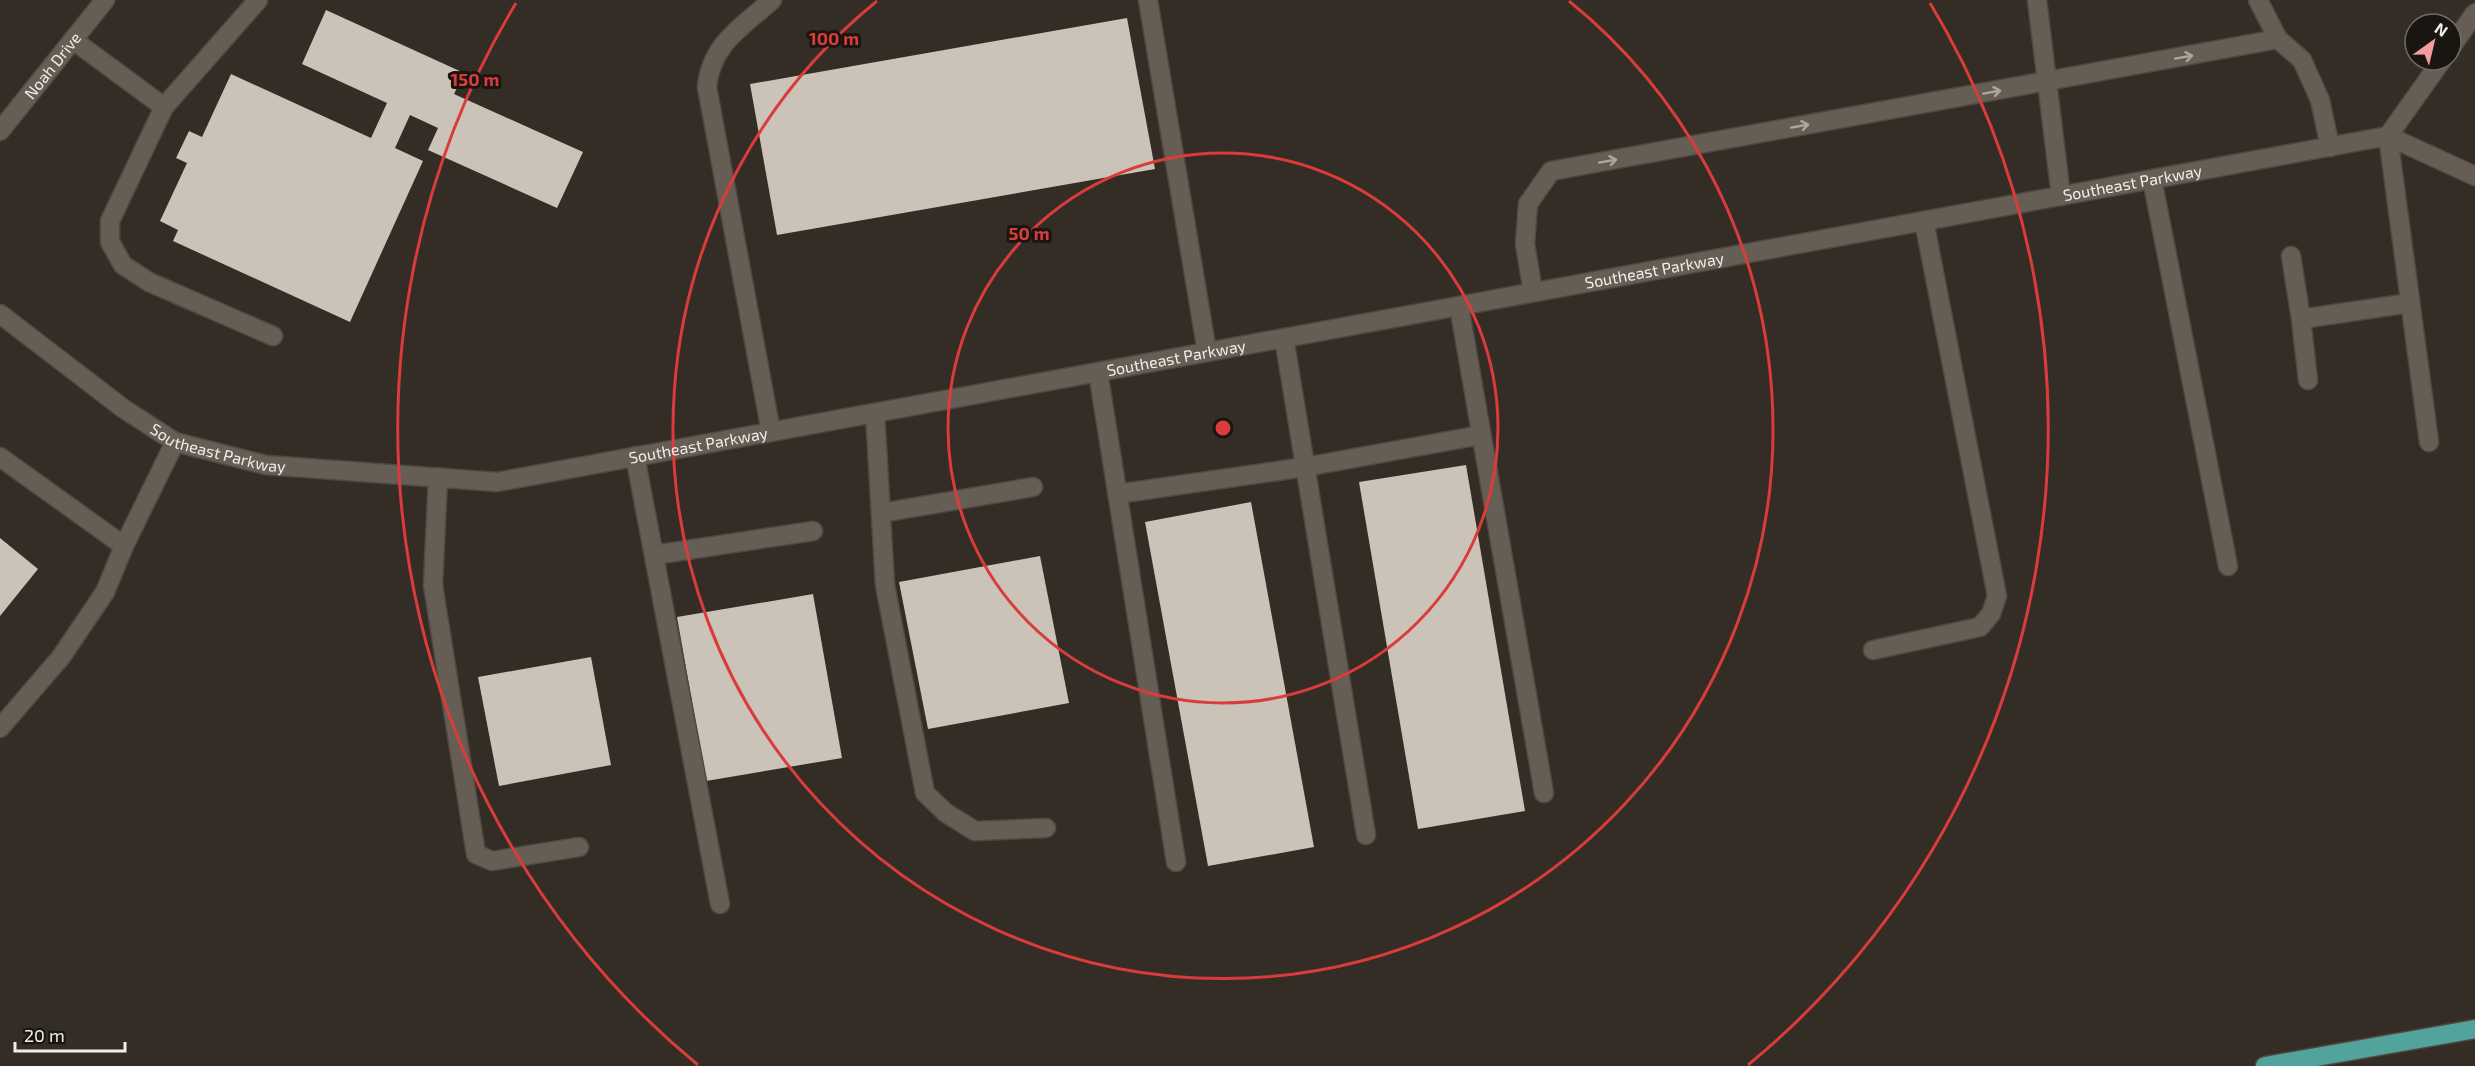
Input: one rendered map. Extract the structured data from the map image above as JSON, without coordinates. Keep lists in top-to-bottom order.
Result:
{
  "streets": {
    "street": ["Noah Drive", "Southeast Parkway"]
  },
  "scale_bar": "20 m",
  "north": "top right",
  "rings": ["100 m", "150 m", "50 m"]
}
